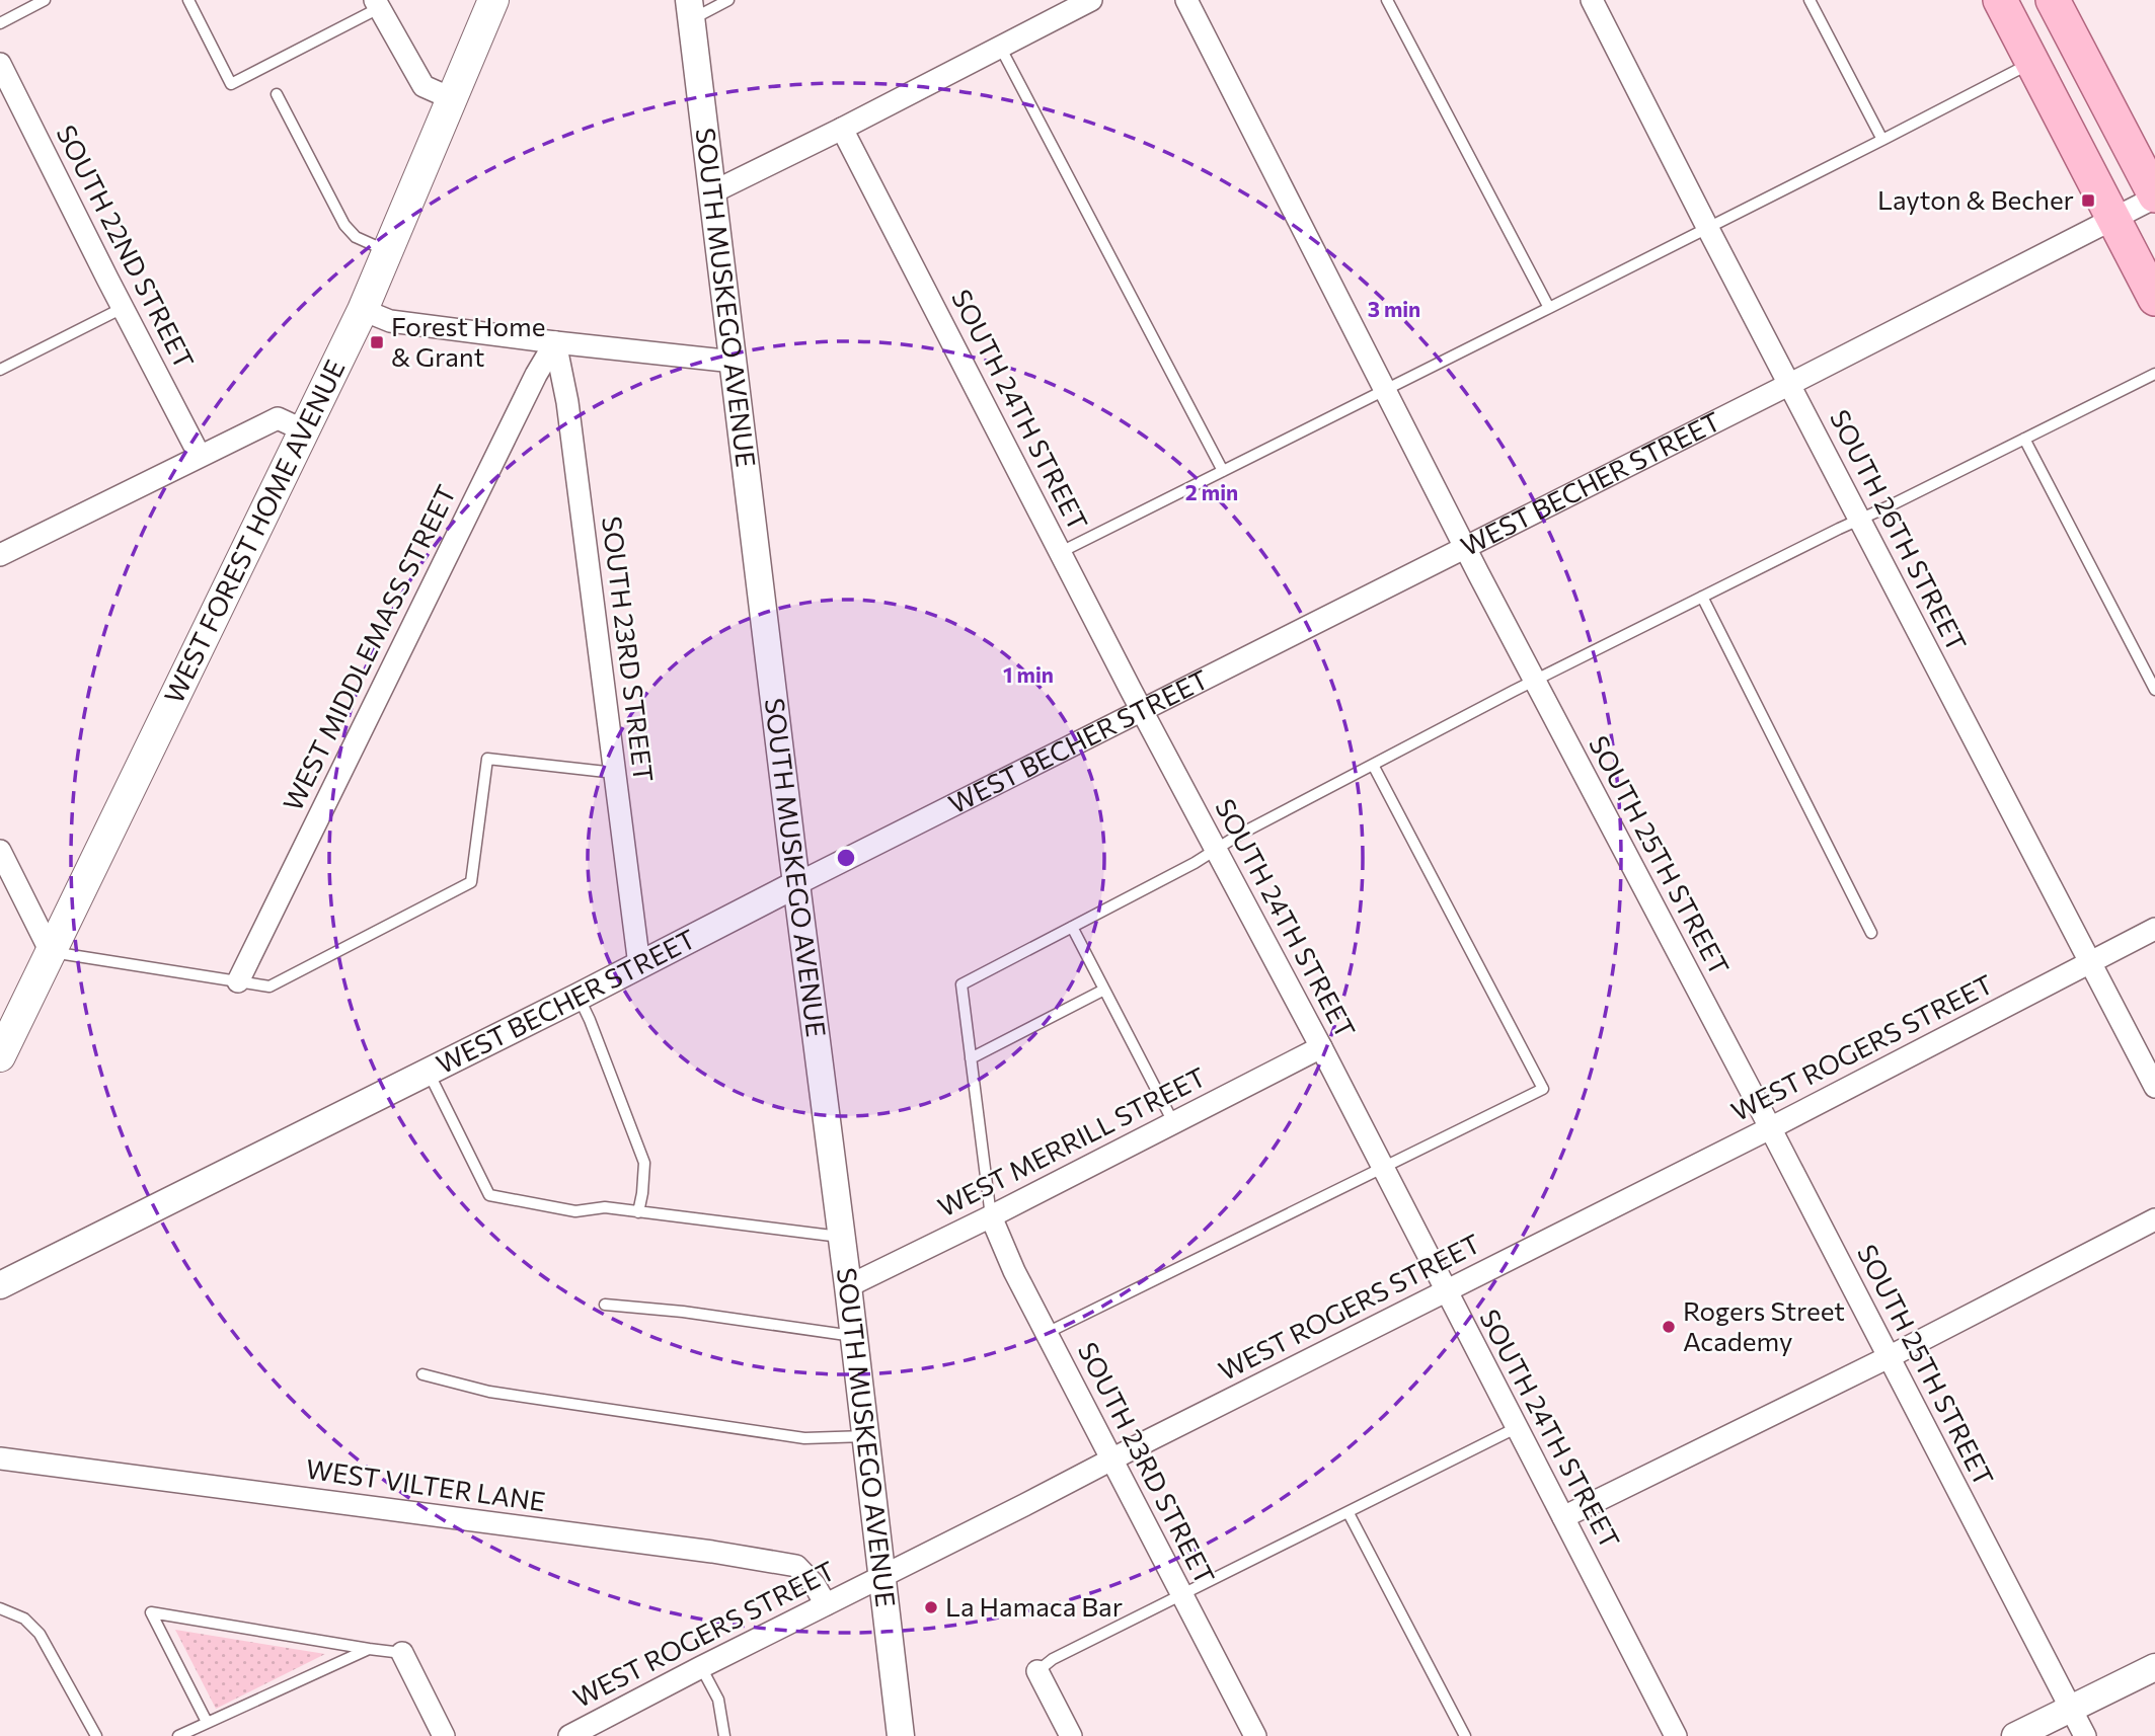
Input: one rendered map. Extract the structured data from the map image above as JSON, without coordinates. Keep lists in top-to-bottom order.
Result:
{
  "streets": {
    "main road": ["WEST FOREST HOME AVENUE"],
    "street": [
      "SOUTH 22ND STREET",
      "SOUTH MUSKEGO AVENUE",
      "SOUTH 24TH STREET",
      "WEST BECHER STREET",
      "SOUTH 26TH STREET",
      "WEST MIDDLEMASS STREET",
      "SOUTH 23RD STREET",
      "SOUTH 25TH STREET",
      "WEST ROGERS STREET",
      "WEST MERRILL STREET",
      "WEST VILTER LANE"
    ]
  },
  "crossings": [
    ["SOUTH MUSKEGO AVENUE", "WEST BECHER STREET"],
    ["SOUTH MUSKEGO AVENUE", "WEST ROGERS STREET"],
    ["SOUTH MUSKEGO AVENUE", "WEST MERRILL STREET"],
    ["SOUTH 24TH STREET", "WEST BECHER STREET"],
    ["SOUTH 24TH STREET", "WEST ROGERS STREET"],
    ["SOUTH 24TH STREET", "WEST MERRILL STREET"],
    ["WEST BECHER STREET", "SOUTH 26TH STREET"],
    ["WEST BECHER STREET", "SOUTH 23RD STREET"],
    ["WEST BECHER STREET", "SOUTH 25TH STREET"],
    ["SOUTH 26TH STREET", "WEST ROGERS STREET"],
    ["WEST MIDDLEMASS STREET", "SOUTH 23RD STREET"],
    ["SOUTH 23RD STREET", "WEST ROGERS STREET"],
    ["SOUTH 23RD STREET", "WEST MERRILL STREET"],
    ["SOUTH 25TH STREET", "WEST ROGERS STREET"],
    ["WEST ROGERS STREET", "WEST VILTER LANE"]
  ],
  "places": {
    "transit": ["Layton & Becher", "Forest Home & Grant"],
    "other": ["Rogers Street Academy", "La Hamaca Bar"]
  },
  "rings": ["3 min", "2 min", "1 min"]
}
